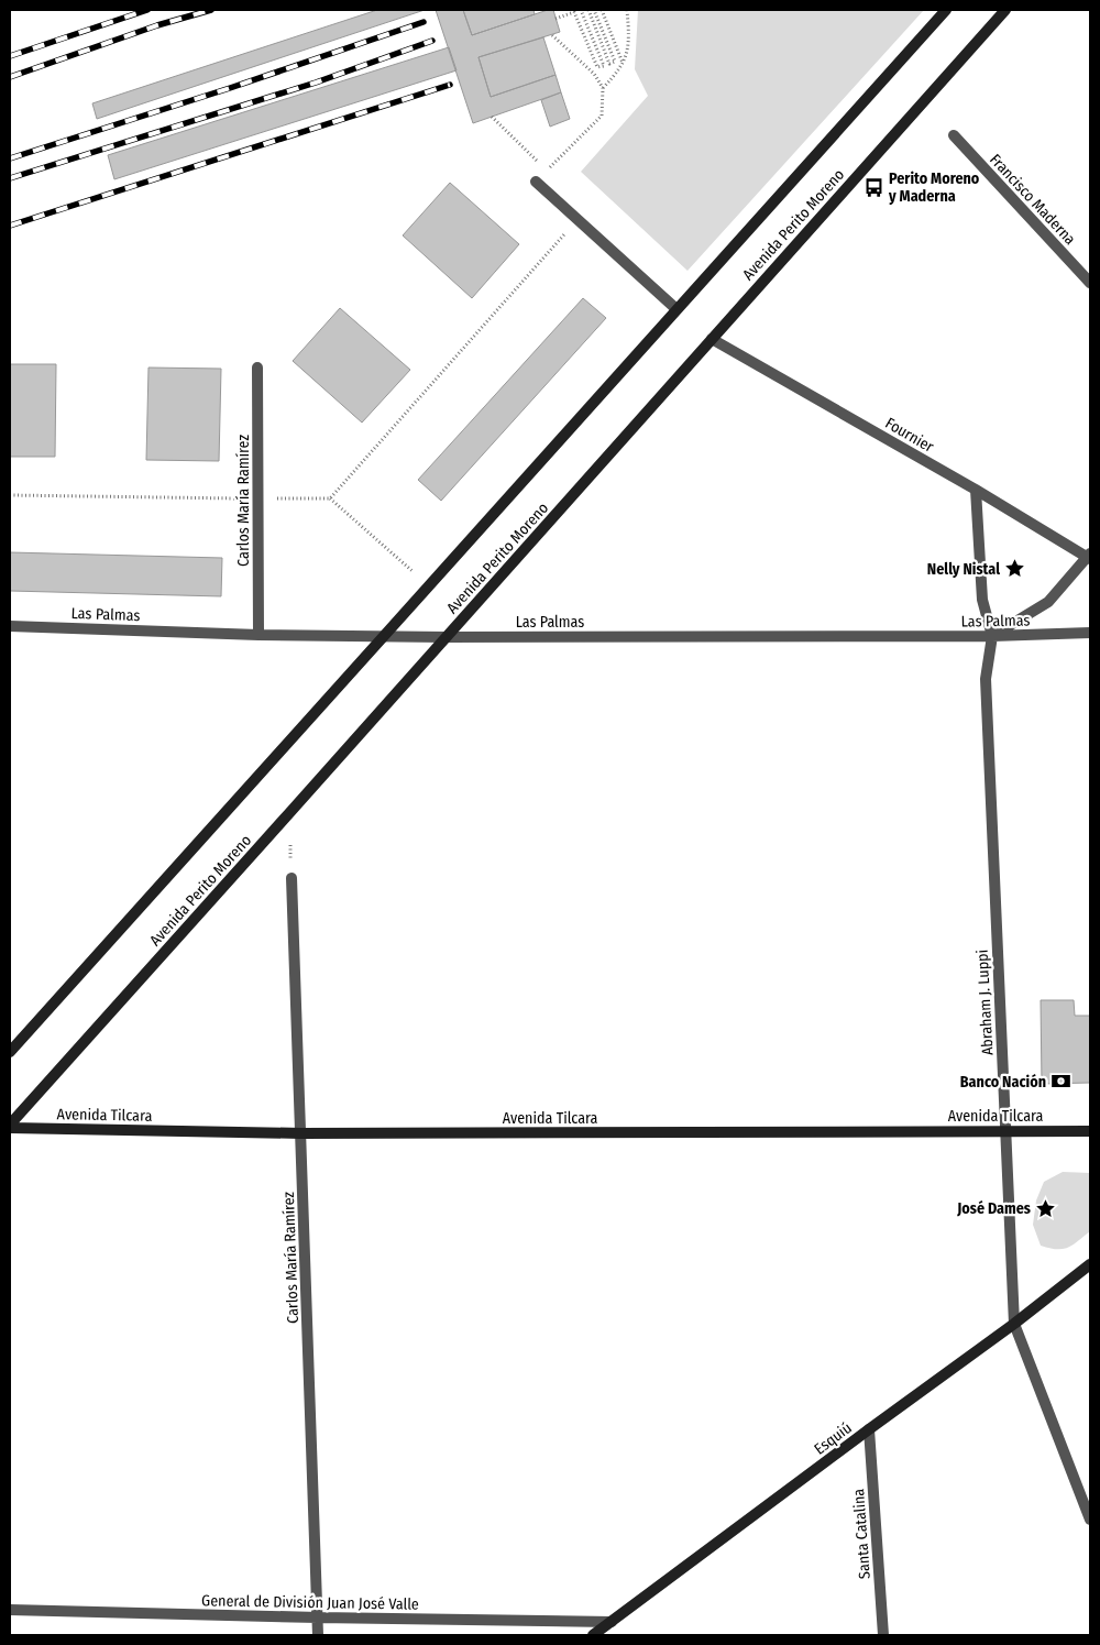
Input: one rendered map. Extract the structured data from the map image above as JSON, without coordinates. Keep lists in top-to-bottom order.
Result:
{
  "streets": {
    "main road": ["Avenida Perito Moreno", "Avenida Tilcara", "Esquiú"],
    "street": [
      "Francisco Maderna",
      "Fournier",
      "Carlos María Ramírez",
      "Las Palmas",
      "Abraham J. Luppi",
      "Santa Catalina",
      "General de División Juan José Valle"
    ]
  },
  "crossings": [
    ["Avenida Perito Moreno", "Fournier"],
    ["Avenida Perito Moreno", "Las Palmas"],
    ["Avenida Perito Moreno", "Avenida Tilcara"],
    ["Fournier", "Abraham J. Luppi"],
    ["Carlos María Ramírez", "Las Palmas"],
    ["Carlos María Ramírez", "Avenida Tilcara"],
    ["Carlos María Ramírez", "General de División Juan José Valle"],
    ["Las Palmas", "Abraham J. Luppi"],
    ["Abraham J. Luppi", "Avenida Tilcara"],
    ["Abraham J. Luppi", "Esquiú"],
    ["Esquiú", "Santa Catalina"],
    ["Esquiú", "General de División Juan José Valle"]
  ],
  "places": {
    "bus stop": ["Perito Moreno y Maderna"],
    "place": ["Nelly Nistal", "José Dames"],
    "bank": ["Banco Nación"]
  }
}
